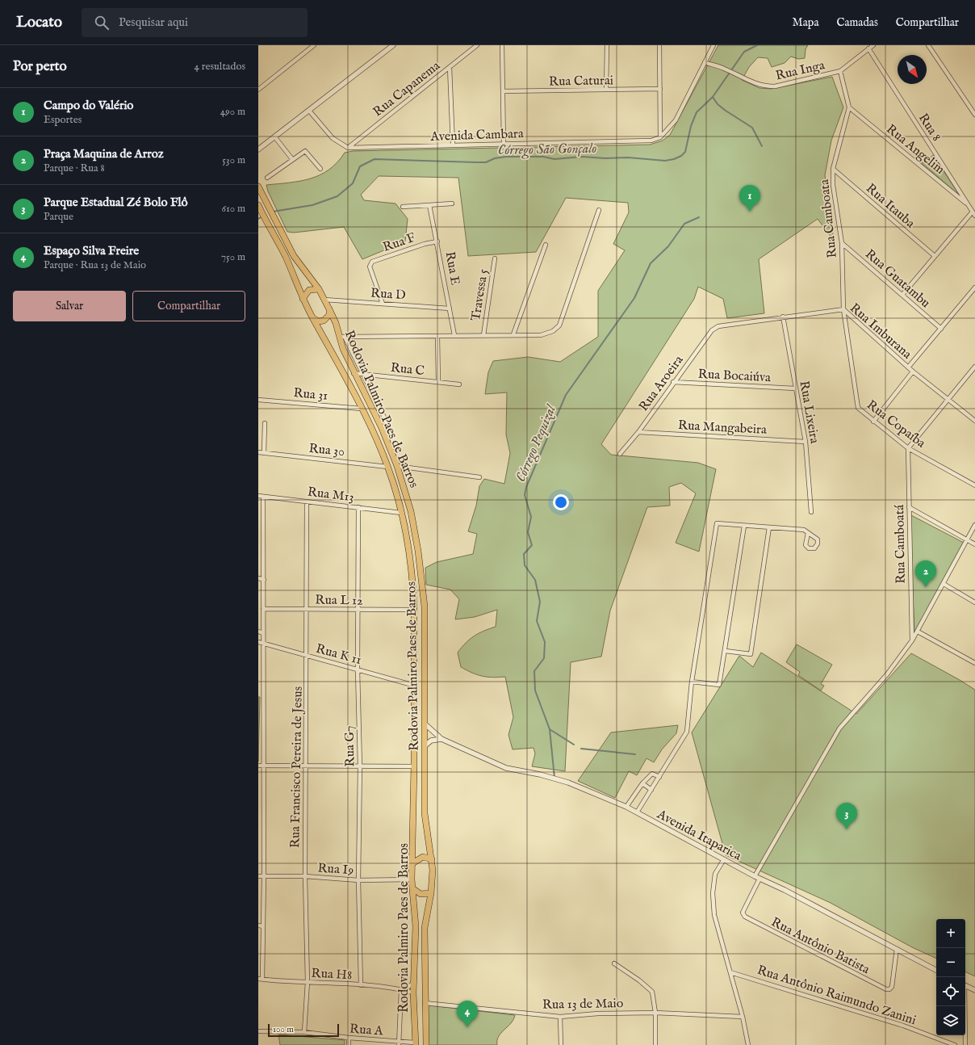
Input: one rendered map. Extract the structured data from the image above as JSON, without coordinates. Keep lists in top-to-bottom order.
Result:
{
  "streets": {
    "main road": ["Rodovia Palmiro Paes de Barros"],
    "street": [
      "Rua Inga",
      "Rua Caturai",
      "Rua Capanema",
      "Rua 8",
      "Avenida Cambara",
      "Rua Angelim",
      "Rua Itauba",
      "Rua Camboata",
      "Rua F",
      "Rua E",
      "Rua Guatambu",
      "Rua D",
      "Travessa 5",
      "Rua Imburana",
      "Rua C",
      "Rua Bocaiúva",
      "Rua Aroeira",
      "Rua 31",
      "Rua Lixeira",
      "Rua Copaíba",
      "Rua Mangabeira",
      "Rua 30",
      "Rua M13",
      "Rua Camboatá",
      "Rua L 12",
      "Rua K 11",
      "Rua G7",
      "Rua Francisco Pereira de Jesus",
      "Avenida Itaparica",
      "Rua I9",
      "Rua Antônio Batista",
      "Rua H8",
      "Rua Antônio Raimundo Zanini",
      "Rua 13 de Maio",
      "Rua A"
    ]
  },
  "crossings": [
    ["Rua Inga", "Rua 8"],
    ["Rua Inga", "Rua Camboata"],
    ["Rua Capanema", "Avenida Cambara"],
    ["Rua 8", "Rua Angelim"],
    ["Rua Angelim", "Rua Camboata"],
    ["Rua Itauba", "Rua Camboata"],
    ["Rua Camboata", "Rua Guatambu"],
    ["Rua Camboata", "Rua Imburana"],
    ["Rua Camboata", "Rua Copaíba"],
    ["Rua F", "Rua E"],
    ["Rua F", "Rua D"],
    ["Rua E", "Rua D"],
    ["Rua D", "Rodovia Palmiro Paes de Barros"],
    ["Rua Imburana", "Rua Aroeira"],
    ["Rua Imburana", "Rua Lixeira"],
    ["Rua Imburana", "Rua Copaíba"],
    ["Rua C", "Rodovia Palmiro Paes de Barros"],
    ["Rua Bocaiúva", "Rua Aroeira"],
    ["Rua Bocaiúva", "Rua Lixeira"],
    ["Rua Aroeira", "Rua Mangabeira"],
    ["Rua 31", "Rodovia Palmiro Paes de Barros"],
    ["Rodovia Palmiro Paes de Barros", "Rua 30"],
    ["Rodovia Palmiro Paes de Barros", "Rua M13"],
    ["Rodovia Palmiro Paes de Barros", "Rua L 12"],
    ["Rodovia Palmiro Paes de Barros", "Rua K 11"],
    ["Rodovia Palmiro Paes de Barros", "Avenida Itaparica"],
    ["Rodovia Palmiro Paes de Barros", "Rua I9"],
    ["Rodovia Palmiro Paes de Barros", "Rua H8"],
    ["Rodovia Palmiro Paes de Barros", "Rua 13 de Maio"],
    ["Rodovia Palmiro Paes de Barros", "Rua A"],
    ["Rua Lixeira", "Rua Mangabeira"],
    ["Rua Copaíba", "Rua Camboatá"],
    ["Rua M13", "Rua G7"],
    ["Rua M13", "Rua Francisco Pereira de Jesus"],
    ["Rua L 12", "Rua G7"],
    ["Rua L 12", "Rua Francisco Pereira de Jesus"],
    ["Rua K 11", "Rua G7"],
    ["Rua K 11", "Rua Francisco Pereira de Jesus"],
    ["Rua G7", "Rua I9"],
    ["Rua G7", "Rua H8"],
    ["Rua Francisco Pereira de Jesus", "Rua I9"],
    ["Rua Francisco Pereira de Jesus", "Rua H8"],
    ["Rua Francisco Pereira de Jesus", "Rua A"],
    ["Avenida Itaparica", "Rua Antônio Batista"]
  ],
  "water": ["Córrego São Gonçalo", "Córrego Pequizal"],
  "scale_bar": "100 m",
  "north": "bottom right",
  "page": {
    "header": "Locato",
    "search": "Pesquisar aqui",
    "nav": ["Mapa", "Camadas", "Compartilhar"],
    "heading": ["Por perto", "4 resultados"],
    "list": [
      {
        "mark": "1",
        "name": "Campo do Valério",
        "note": "Esportes",
        "value": "490 m"
      },
      {
        "mark": "2",
        "name": "Praça Maquina de Arroz",
        "note": "Parque · Rua 8",
        "value": "530 m"
      },
      {
        "mark": "3",
        "name": "Parque Estadual Zé Bolo Flô",
        "note": "Parque",
        "value": "610 m"
      },
      {
        "mark": "4",
        "name": "Espaço Silva Freire",
        "note": "Parque · Rua 13 de Maio",
        "value": "750 m"
      }
    ],
    "pins": [
      "1",
      "2",
      "3",
      "4"
    ],
    "buttons": ["Salvar", "Compartilhar"],
    "map_buttons": ["+", "−"],
    "scale": "100 m"
  }
}
